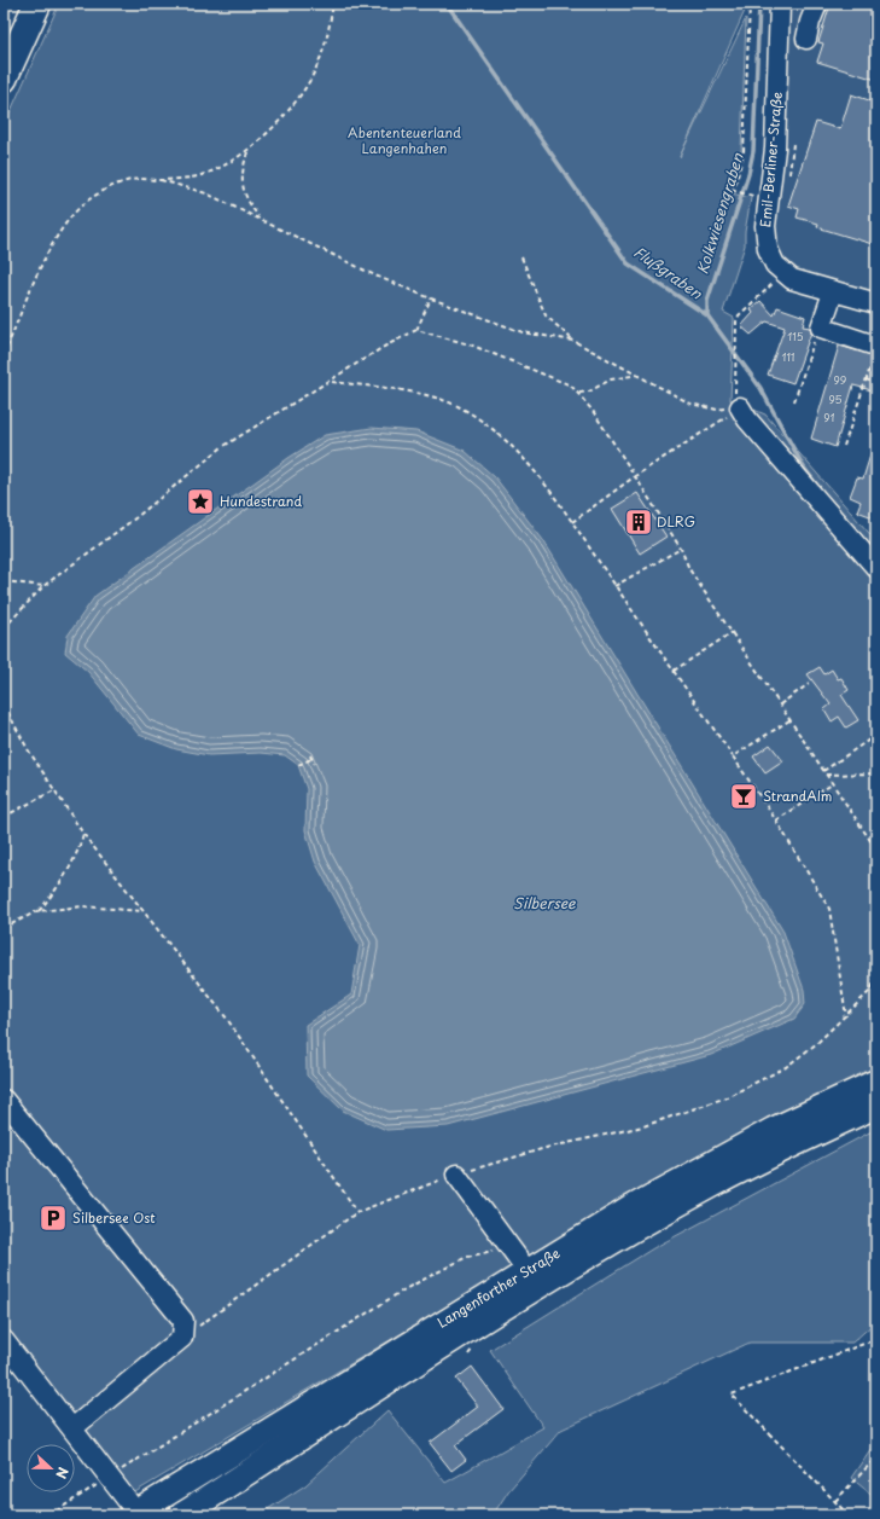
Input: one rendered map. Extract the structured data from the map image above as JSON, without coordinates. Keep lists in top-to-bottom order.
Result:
{
  "streets": {
    "main road": ["Langenforther Straße"],
    "street": ["Emil-Berliner-Straße"]
  },
  "water": ["Kolkwiesengraben", "Flußgraben", "Silbersee"],
  "parks": ["Abententeuerland Langenhahen"],
  "places": {
    "place": ["Hundestrand"],
    "building": ["DLRG"],
    "bar": ["StrandAlm"],
    "parking": ["Silbersee Ost"]
  },
  "house_numbers": [
    "115",
    "111",
    "99",
    "95",
    "91"
  ],
  "north": "right"
}
